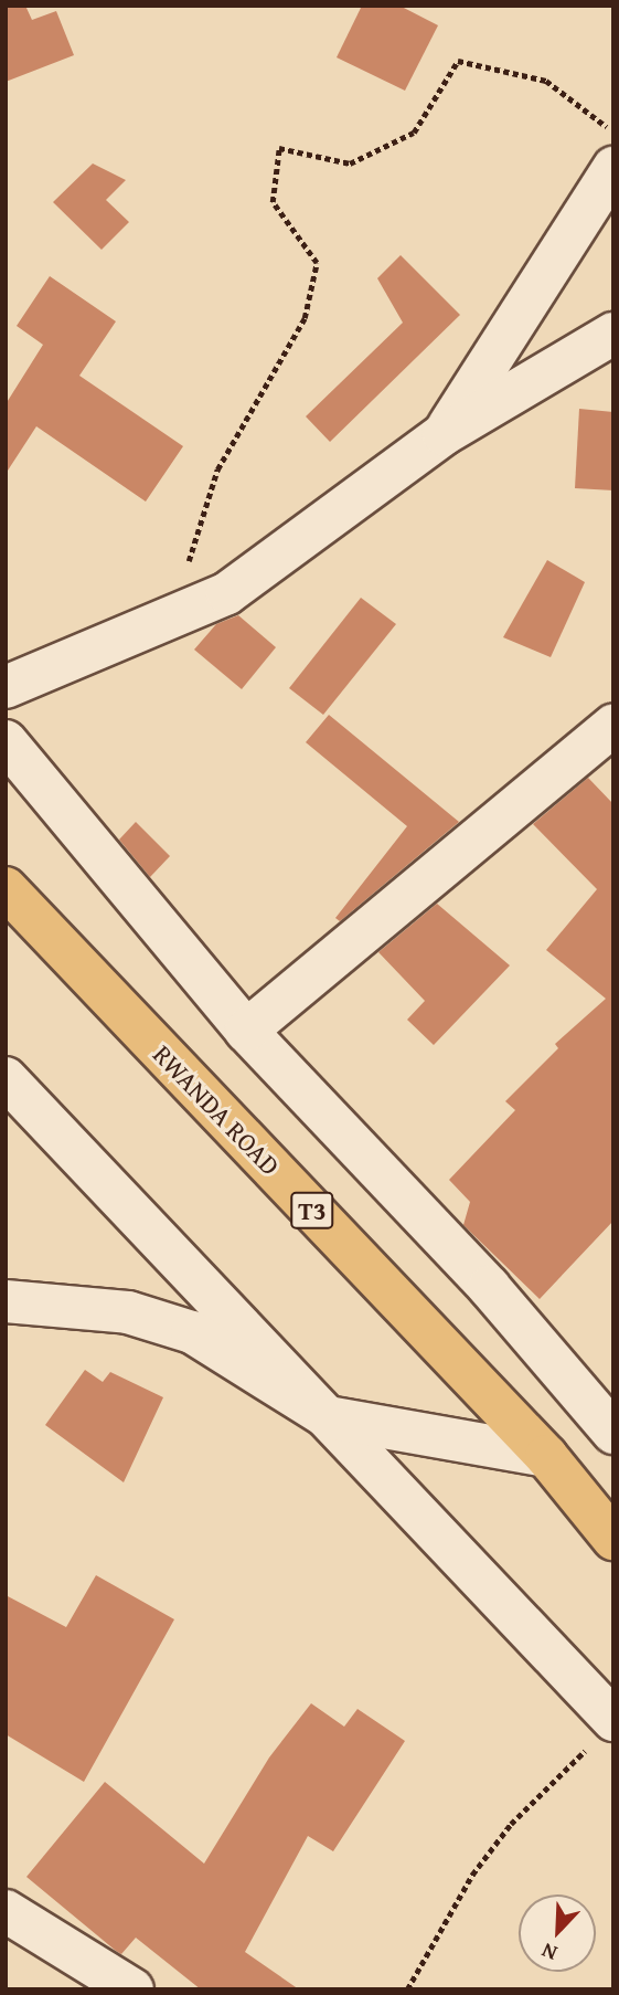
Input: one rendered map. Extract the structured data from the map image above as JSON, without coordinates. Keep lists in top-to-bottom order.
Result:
{
  "streets": {
    "highway": ["RWANDA ROAD", "T3"]
  },
  "north": "bottom left"
}
